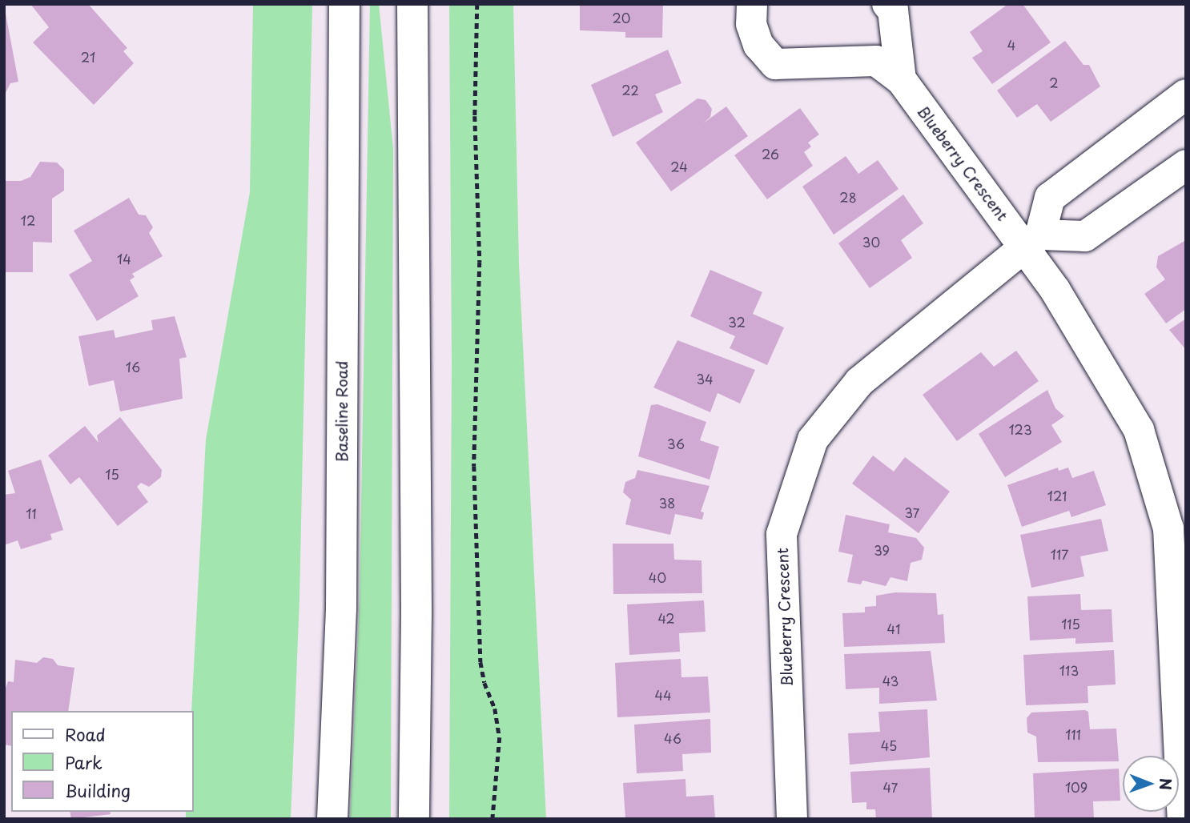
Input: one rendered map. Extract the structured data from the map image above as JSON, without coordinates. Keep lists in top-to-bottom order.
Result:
{
  "streets": {
    "street": ["Blueberry Crescent", "Baseline Road"]
  },
  "house_numbers": [
    "20",
    "4",
    "21",
    "2",
    "22",
    "26",
    "24",
    "28",
    "12",
    "30",
    "14",
    "32",
    "16",
    "34",
    "123",
    "36",
    "15",
    "121",
    "38",
    "37",
    "11",
    "39",
    "117",
    "40",
    "42",
    "115",
    "41",
    "113",
    "43",
    "44",
    "111",
    "46",
    "45",
    "47",
    "109"
  ],
  "legend": ["Road", "Park", "Building"],
  "north": "right"
}
